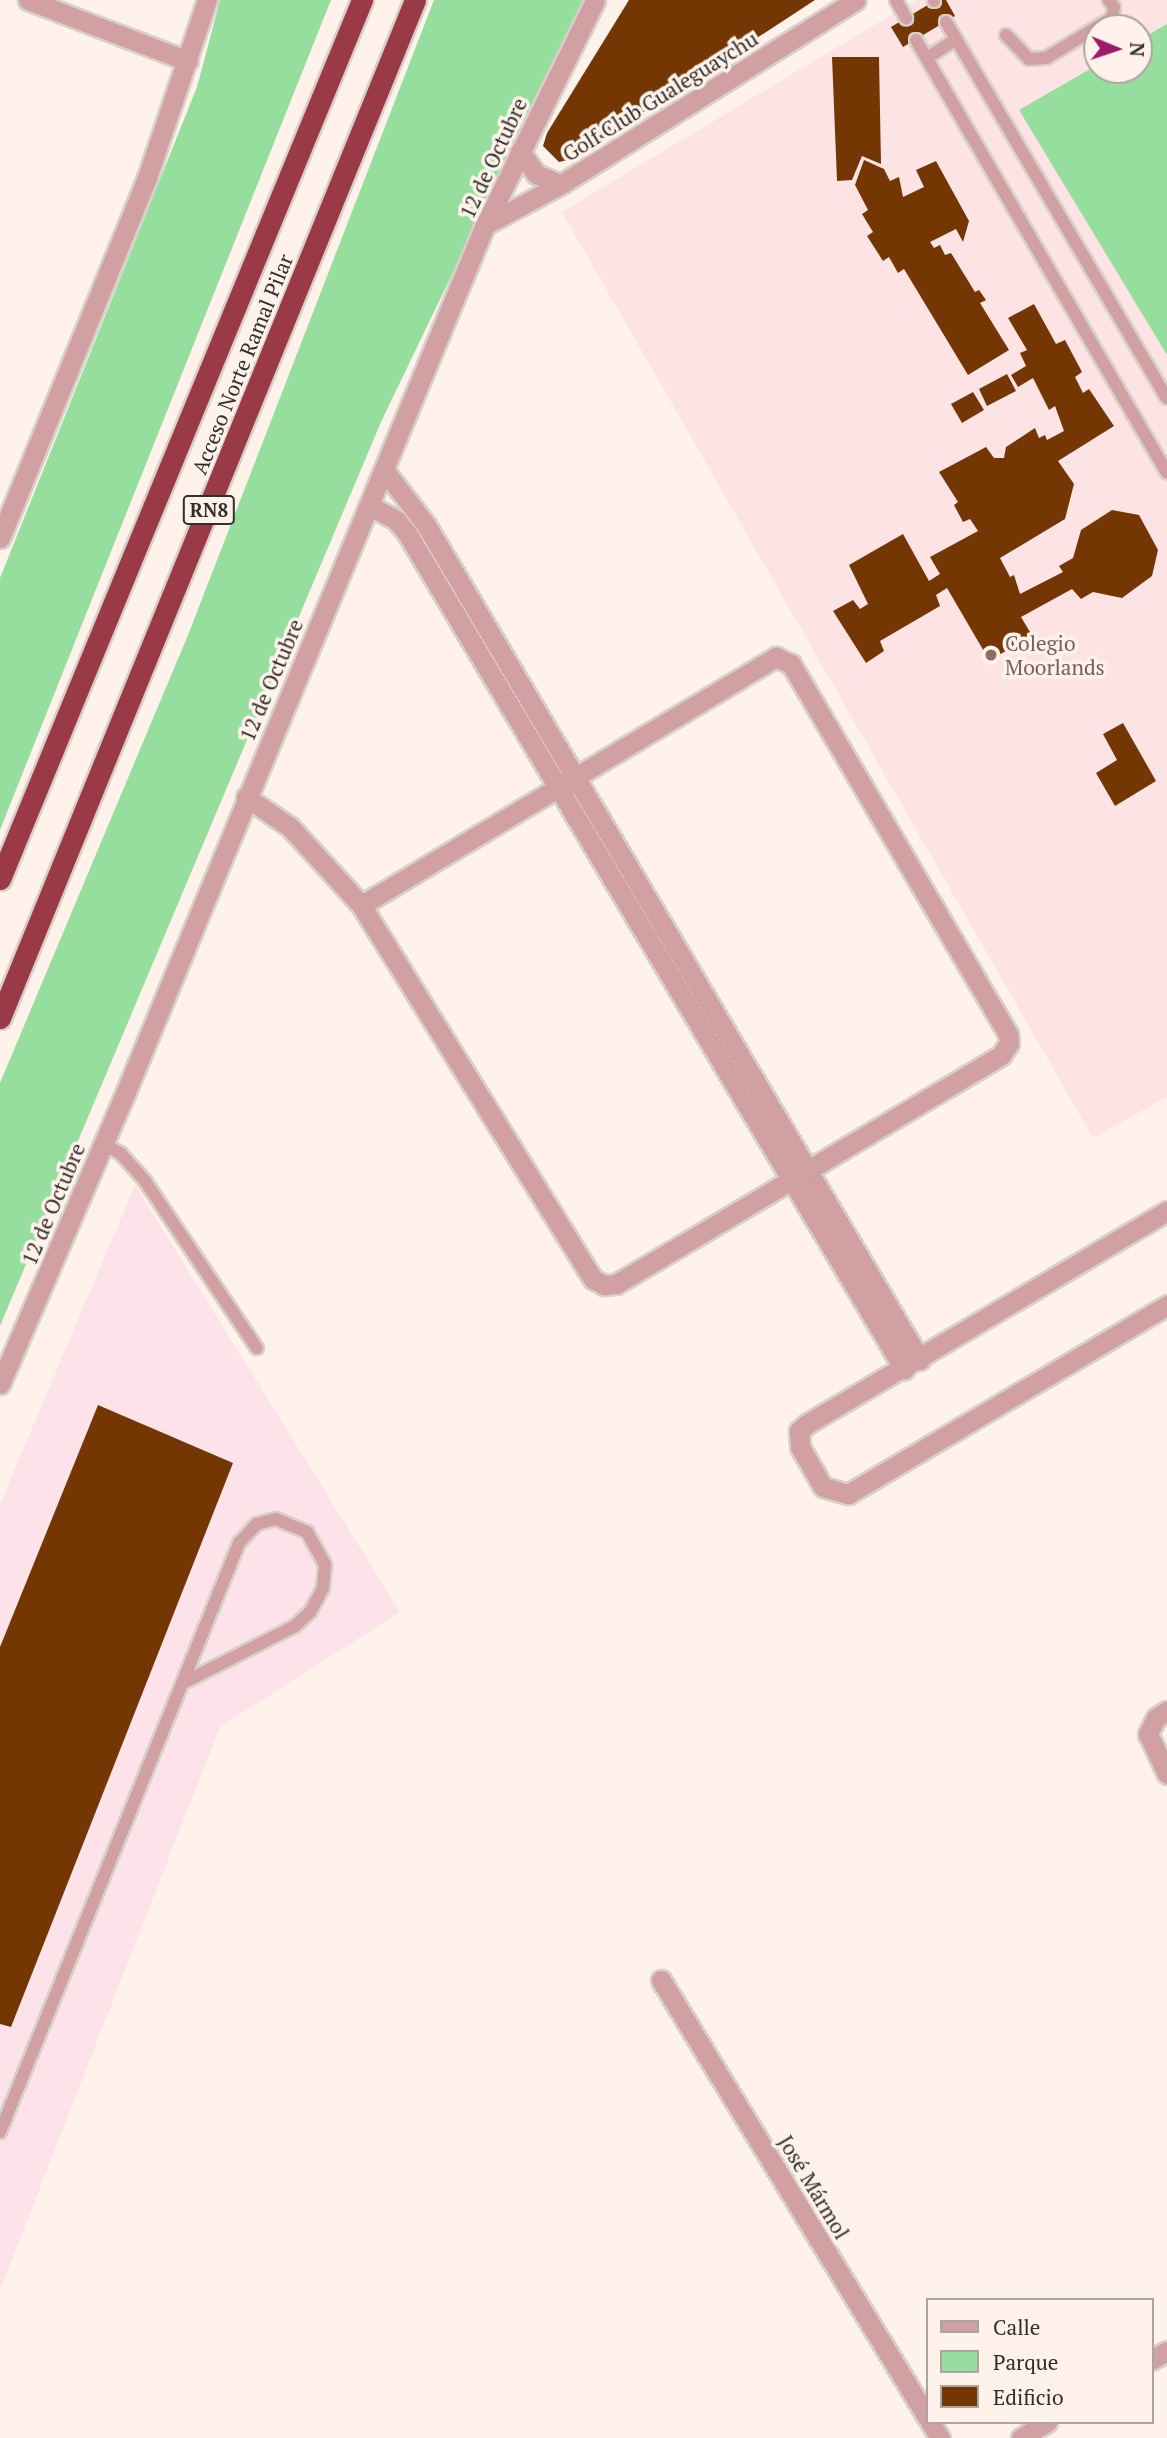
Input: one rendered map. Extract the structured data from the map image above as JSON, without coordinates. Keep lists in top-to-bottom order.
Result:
{
  "streets": {
    "highway": ["Acceso Norte Ramal Pilar", "RN8"],
    "street": ["Golf Club Gualeguaychu", "12 de Octubre", "José Mármol"]
  },
  "crossings": [
    ["Golf Club Gualeguaychu", "12 de Octubre"]
  ],
  "places": ["Colegio Moorlands"],
  "legend": ["Calle", "Parque", "Edificio"],
  "north": "right"
}
